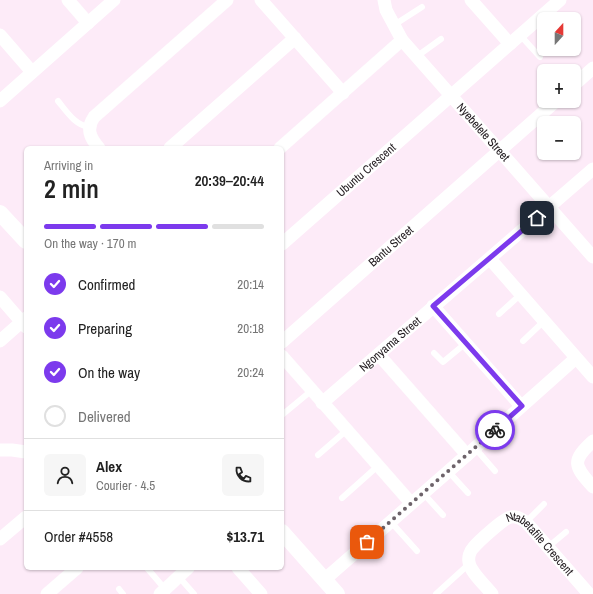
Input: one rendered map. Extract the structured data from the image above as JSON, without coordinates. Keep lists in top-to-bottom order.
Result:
{
  "streets": {
    "street": [
      "Nyebelele Street",
      "Ubuntu Crescent",
      "Bantu Street",
      "Ngonyama Street",
      "Ntabetafile Crescent"
    ]
  },
  "crossings": [
    ["Nyebelele Street", "Ubuntu Crescent"],
    ["Nyebelele Street", "Bantu Street"],
    ["Nyebelele Street", "Ngonyama Street"]
  ],
  "north": "top",
  "page": {
    "map_buttons": ["+", "−"],
    "heading": ["2 min", "Arriving in", "20:39–20:44"],
    "panel": [
      "Alex",
      "Courier · 4.5",
      "Order #4558",
      "$13.71"
    ],
    "bar": "On the way · 170 m",
    "list": [
      ["Confirmed", "20:14"],
      ["Preparing", "20:18"],
      ["On the way", "20:24"],
      "Delivered"
    ]
  }
}
